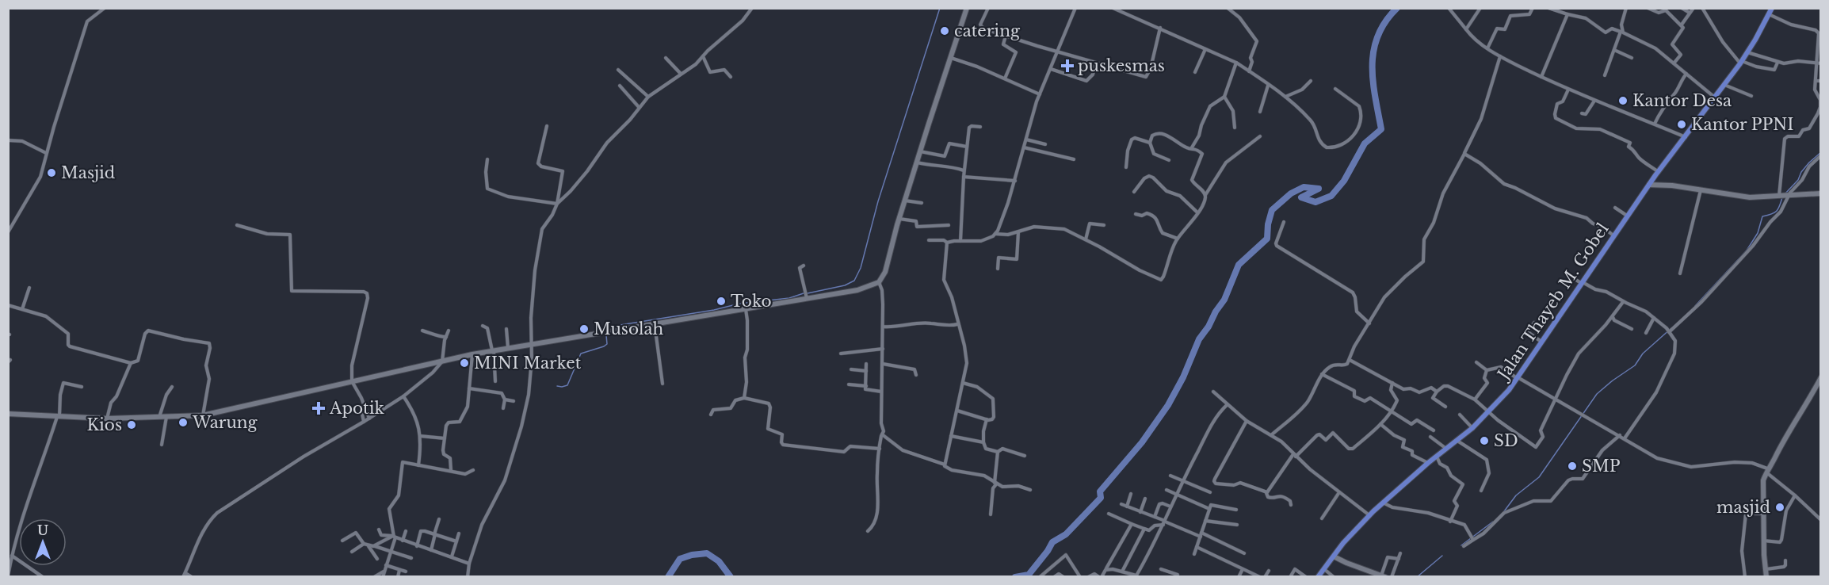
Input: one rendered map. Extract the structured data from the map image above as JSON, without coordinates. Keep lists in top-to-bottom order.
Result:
{
  "streets": {
    "main road": ["Jalan Thayeb M. Gobel"]
  },
  "places": {
    "other": [
      "catering",
      "Kantor Desa",
      "Kantor PPNI",
      "Masjid",
      "Toko",
      "Musolah",
      "MINI Market",
      "Warung",
      "Kios",
      "SD",
      "SMP",
      "masjid"
    ],
    "health": ["puskesmas", "Apotik"]
  },
  "north": "top"
}
